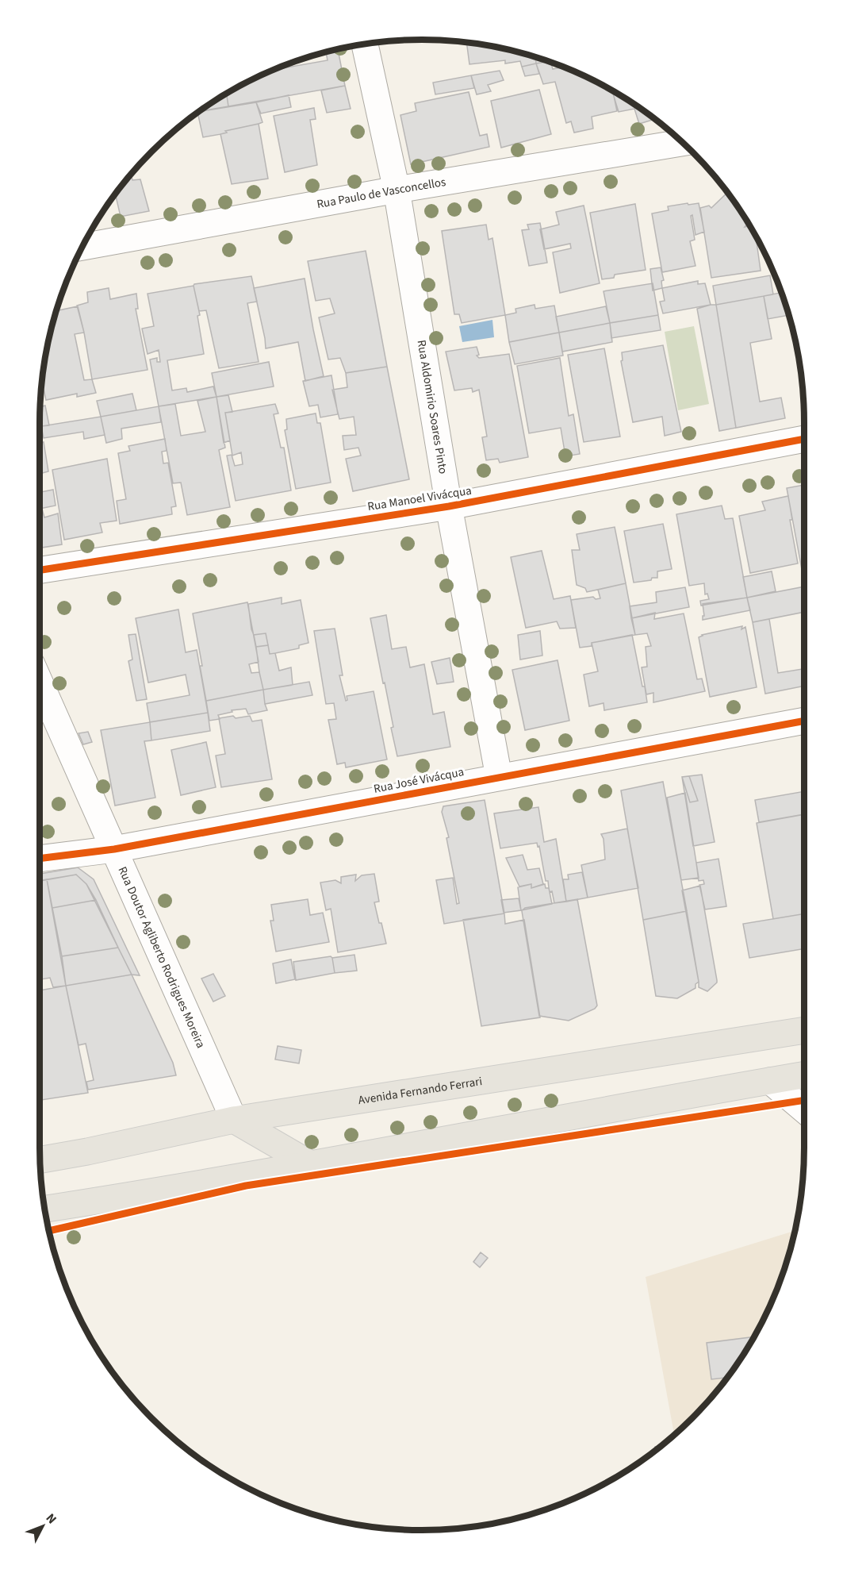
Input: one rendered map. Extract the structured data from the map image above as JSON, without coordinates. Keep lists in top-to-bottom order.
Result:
{
  "streets": {
    "main road": ["Avenida Fernando Ferrari"],
    "street": [
      "Rua Paulo de Vasconcellos",
      "Rua Aldomirio Soares Pinto",
      "Rua Manoel Vivácqua",
      "Rua José Vivácqua",
      "Rua Doutor Agliberto Rodrigues Moreira"
    ]
  },
  "crossings": [
    ["Rua Paulo de Vasconcellos", "Rua Aldomirio Soares Pinto"],
    ["Rua Aldomirio Soares Pinto", "Rua Manoel Vivácqua"],
    ["Rua Aldomirio Soares Pinto", "Rua José Vivácqua"],
    ["Rua José Vivácqua", "Rua Doutor Agliberto Rodrigues Moreira"],
    ["Rua Doutor Agliberto Rodrigues Moreira", "Avenida Fernando Ferrari"]
  ],
  "north": "top right"
}
